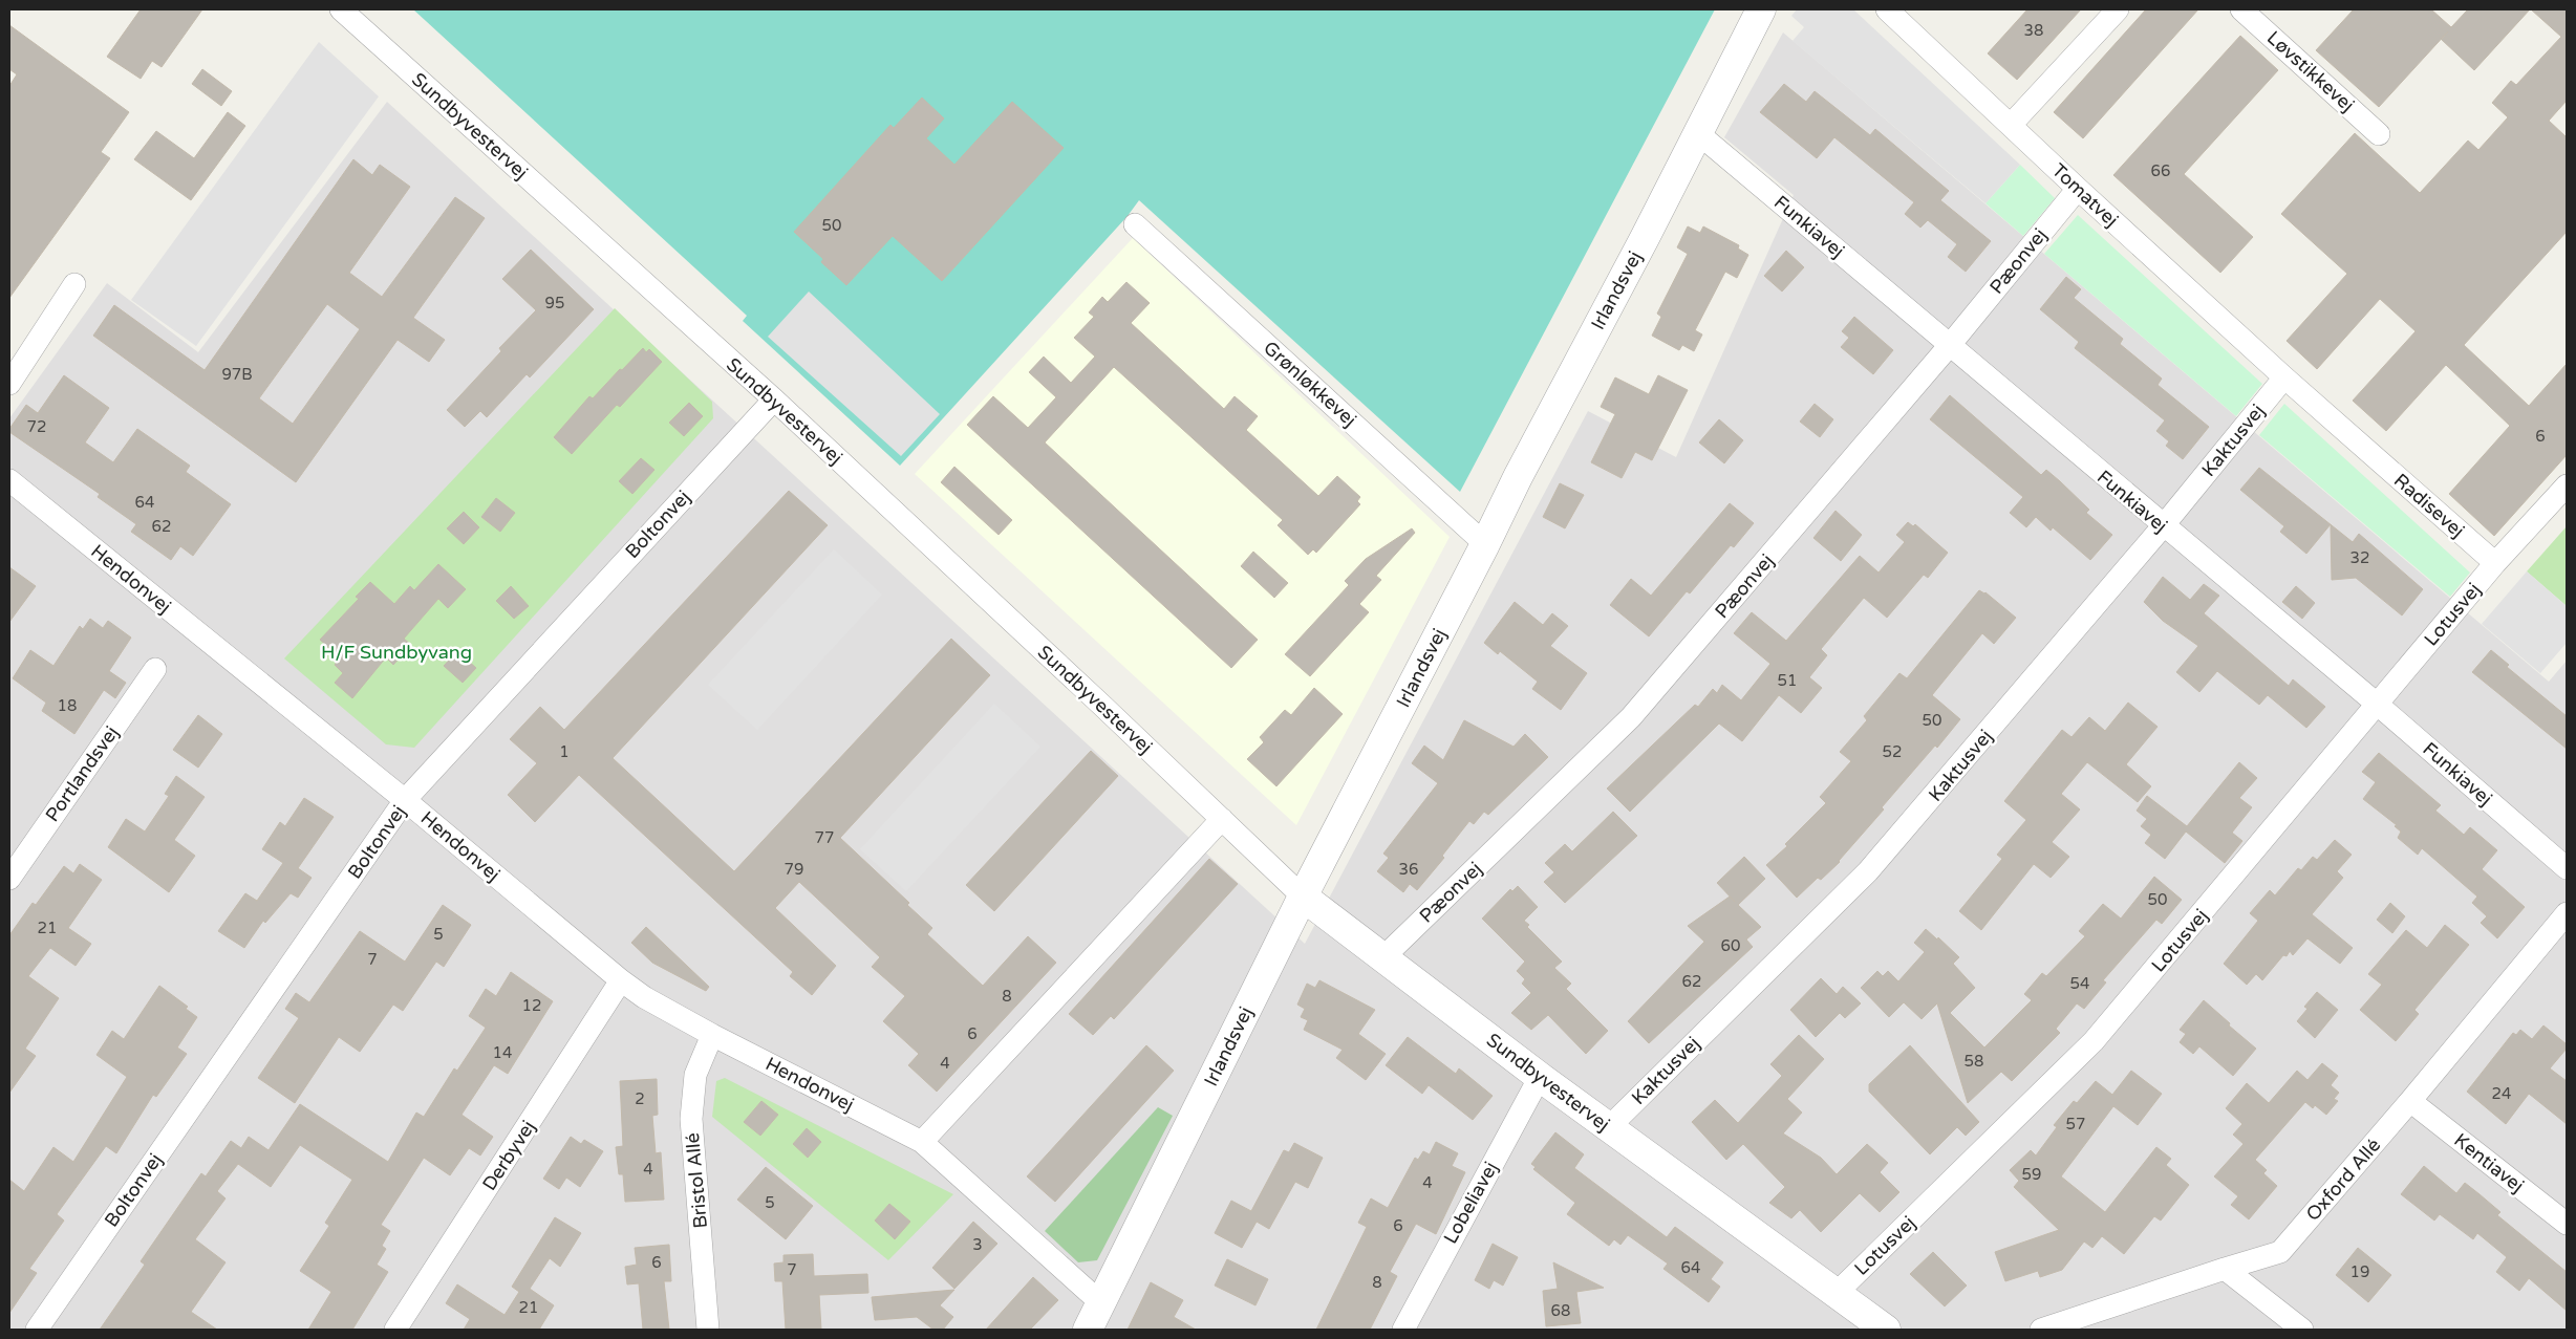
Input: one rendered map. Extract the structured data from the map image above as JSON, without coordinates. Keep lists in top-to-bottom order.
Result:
{
  "streets": {
    "street": [
      "Løvstikkevej",
      "Sundbyvestervej",
      "Tomatvej",
      "Funkiavej",
      "Pæonvej",
      "Irlandsvej",
      "Grønløkkevej",
      "Kaktusvej",
      "Radisevej",
      "Boltonvej",
      "Hendonvej",
      "Lotusvej",
      "Portlandsvej",
      "Derbyvej",
      "Kentiavej",
      "Oxford Allé",
      "Bristol Allé",
      "Lobeliavej"
    ]
  },
  "crossings": [
    ["Sundbyvestervej", "Pæonvej"],
    ["Sundbyvestervej", "Irlandsvej"],
    ["Sundbyvestervej", "Kaktusvej"],
    ["Sundbyvestervej", "Boltonvej"],
    ["Sundbyvestervej", "Lotusvej"],
    ["Sundbyvestervej", "Lobeliavej"],
    ["Tomatvej", "Pæonvej"],
    ["Tomatvej", "Kaktusvej"],
    ["Tomatvej", "Radisevej"],
    ["Funkiavej", "Pæonvej"],
    ["Funkiavej", "Irlandsvej"],
    ["Funkiavej", "Kaktusvej"],
    ["Funkiavej", "Lotusvej"],
    ["Irlandsvej", "Grønløkkevej"],
    ["Irlandsvej", "Hendonvej"],
    ["Kaktusvej", "Radisevej"],
    ["Radisevej", "Lotusvej"],
    ["Boltonvej", "Hendonvej"],
    ["Hendonvej", "Derbyvej"],
    ["Hendonvej", "Bristol Allé"],
    ["Kentiavej", "Oxford Allé"]
  ],
  "parks": ["H/F Sundbyvang"],
  "house_numbers": [
    "38",
    "66",
    "50",
    "95",
    "97B",
    "72",
    "6",
    "64",
    "62",
    "32",
    "51",
    "18",
    "50",
    "1",
    "52",
    "77",
    "79",
    "36",
    "50",
    "21",
    "5",
    "60",
    "7",
    "62",
    "54",
    "8",
    "12",
    "6",
    "14",
    "58",
    "4",
    "24",
    "2",
    "57",
    "4",
    "59",
    "4",
    "5",
    "6",
    "3",
    "6",
    "64",
    "7",
    "19",
    "8",
    "21",
    "68"
  ]
}
